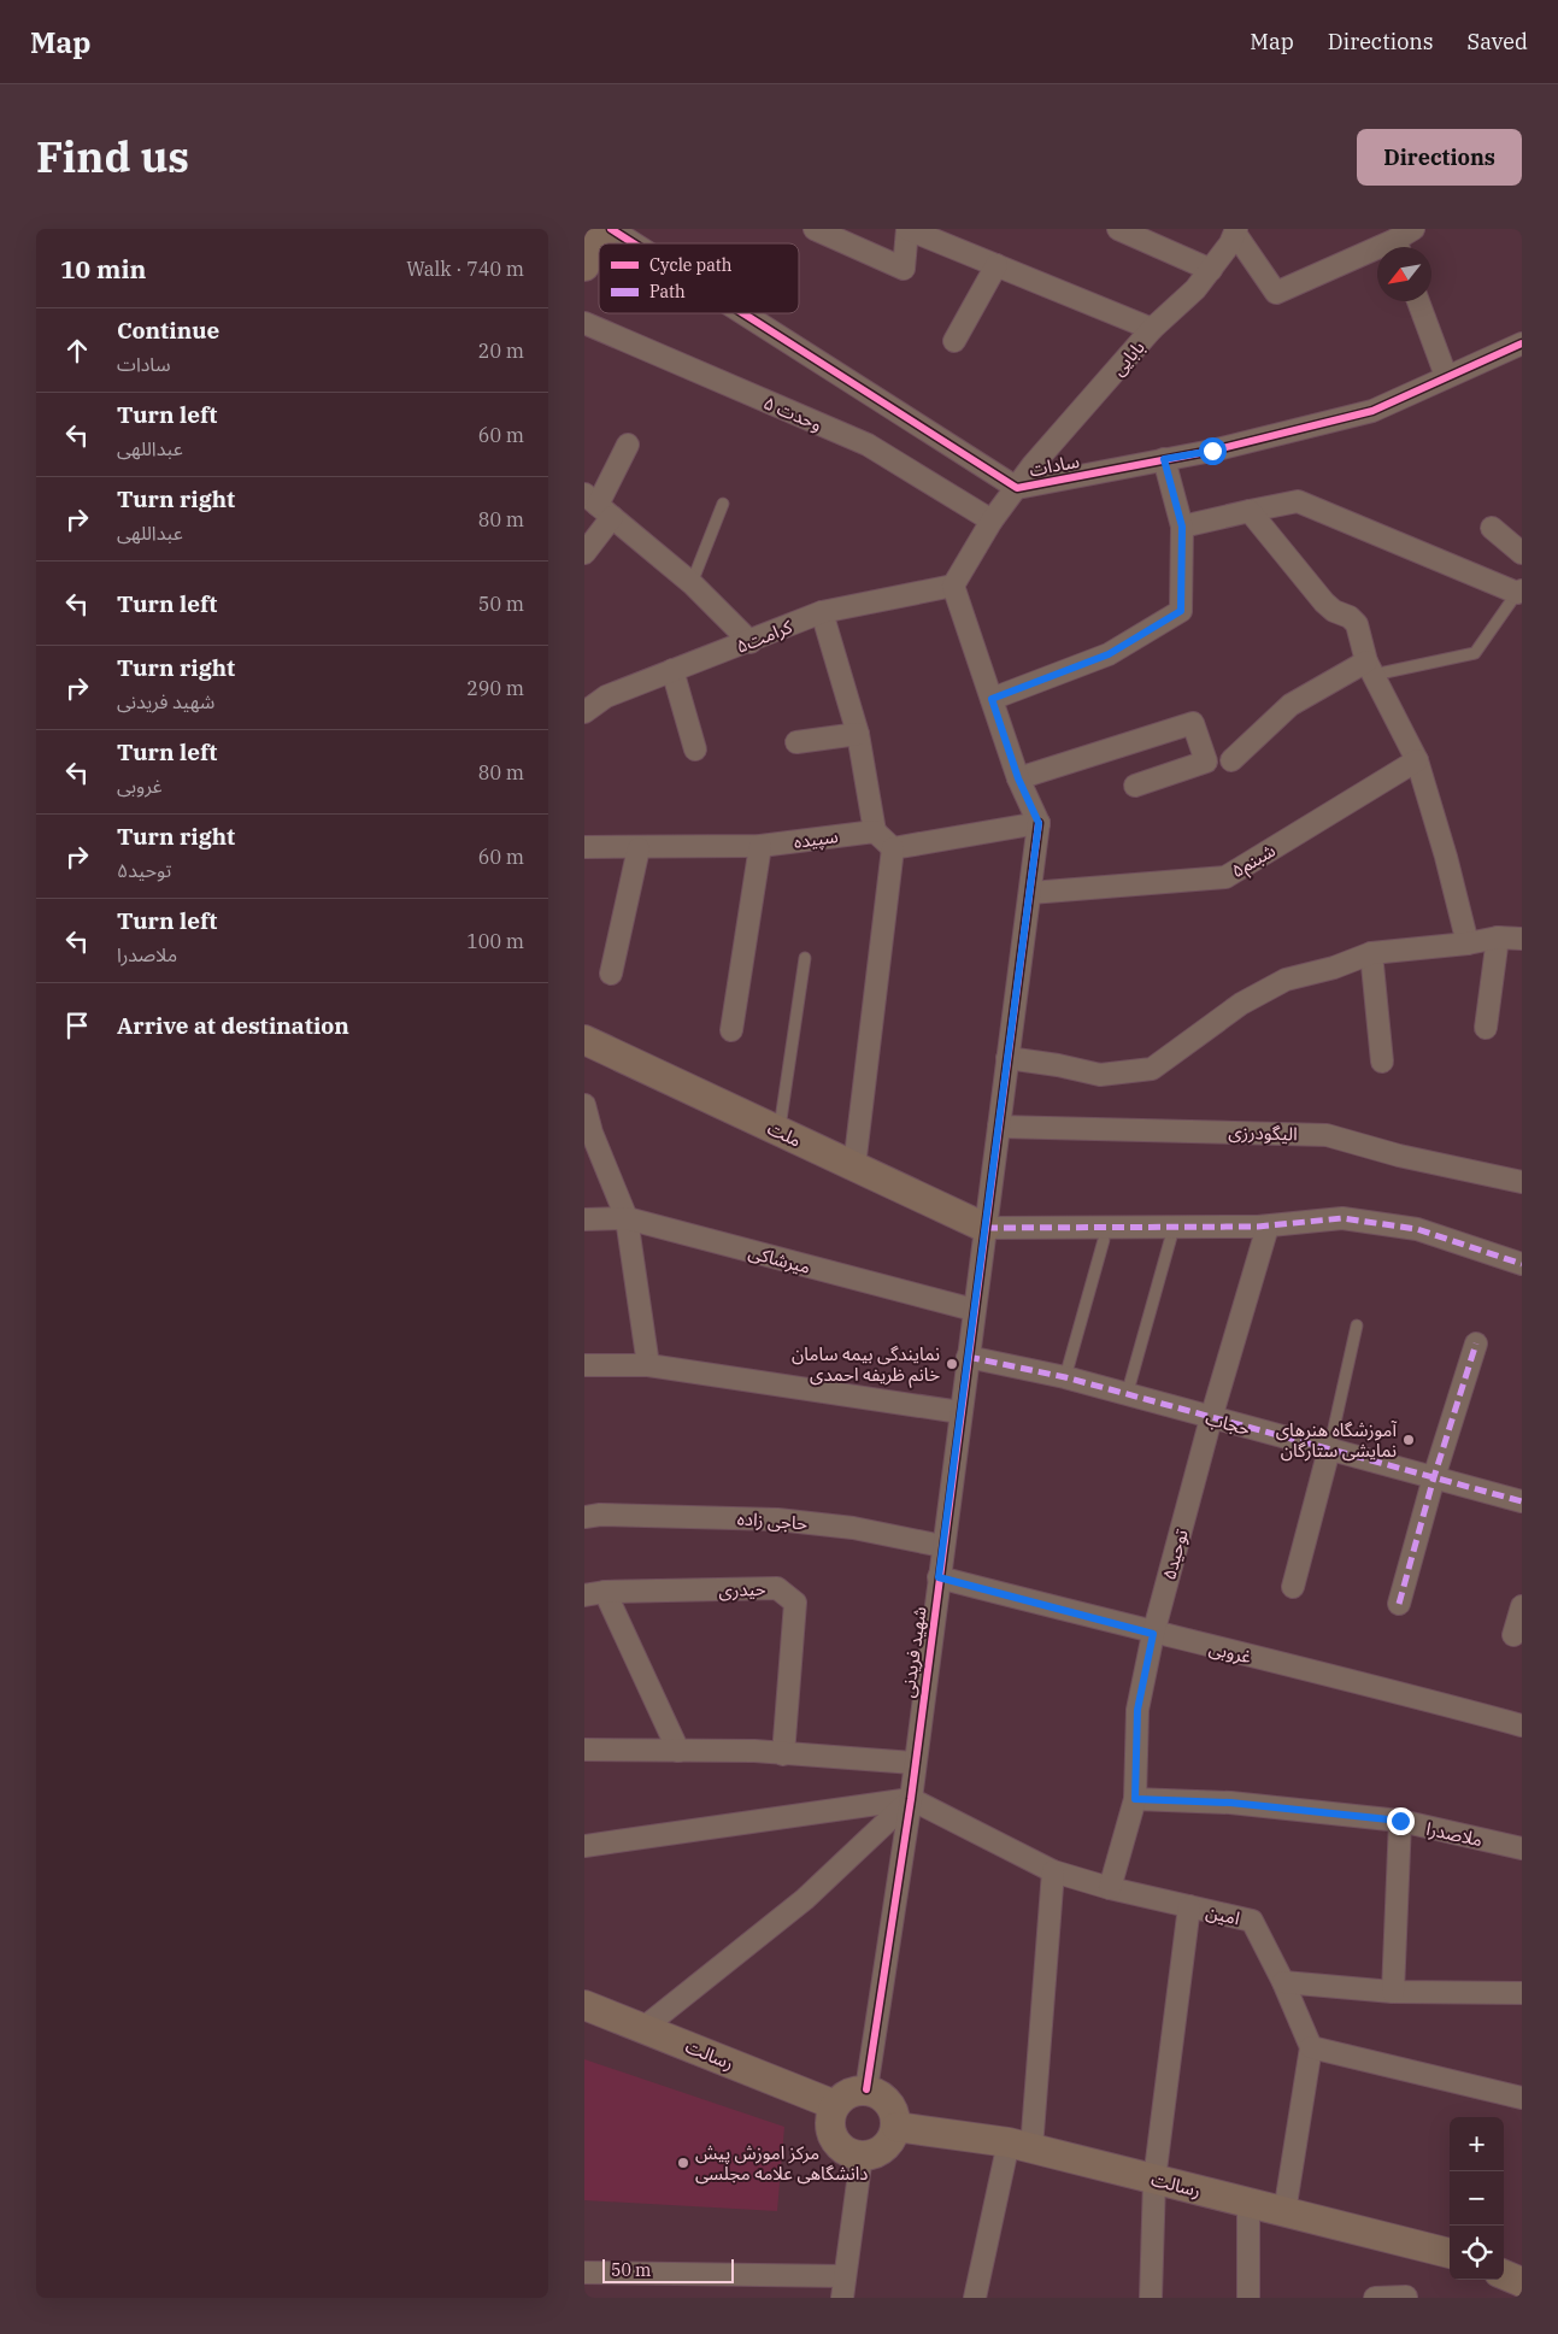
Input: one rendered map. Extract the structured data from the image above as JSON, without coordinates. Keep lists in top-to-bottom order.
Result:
{
  "streets": {
    "street": [
      "بابایی",
      "وحدت ۵",
      "سادات",
      "کرامت۵",
      "سپیده",
      "شبنم۵",
      "الیگودرزی",
      "ملت",
      "میرشاکی",
      "حجاب",
      "حاجی زاده",
      "توحید۵",
      "حیدری",
      "شهید فریدنی",
      "غروبی",
      "ملاصدرا",
      "امین",
      "رسالت"
    ]
  },
  "crossings": [
    ["بابایی", "وحدت ۵"],
    ["بابایی", "سادات"],
    ["بابایی", "کرامت۵"],
    ["شبنم۵", "شهید فریدنی"],
    ["الیگودرزی", "شهید فریدنی"],
    ["ملت", "شهید فریدنی"],
    ["میرشاکی", "شهید فریدنی"],
    ["حجاب", "توحید۵"],
    ["حجاب", "شهید فریدنی"],
    ["حاجی زاده", "شهید فریدنی"],
    ["توحید۵", "غروبی"],
    ["توحید۵", "ملاصدرا"],
    ["توحید۵", "امین"],
    ["شهید فریدنی", "غروبی"],
    ["شهید فریدنی", "امین"],
    ["شهید فریدنی", "رسالت"]
  ],
  "places": ["نمایندگی بیمه سامان خانم ظریفه احمدی", "آموزشگاه هنرهای نمایشی ستارگان", "مرکز اموزش پیش دانشگاهی علامه مجلسی"],
  "legend": ["Cycle path", "Path"],
  "scale_bar": "50 m",
  "north": "bottom left",
  "page": {
    "header": "Map",
    "nav": ["Map", "Directions", "Saved"],
    "title": "Find us",
    "buttons": "Directions",
    "heading": ["10 min", "Walk · 740 m"],
    "list": [
      ["Continue", "سادات", "20 m"],
      ["Turn left", "عبداللهی", "60 m"],
      ["Turn right", "عبداللهی", "80 m"],
      ["Turn left", "50 m"],
      ["Turn right", "شهید فریدنی", "290 m"],
      ["Turn left", "غروبی", "80 m"],
      ["Turn right", "توحید۵", "60 m"],
      ["Turn left", "ملاصدرا", "100 m"],
      "Arrive at destination"
    ],
    "map_buttons": ["+", "−"],
    "scale": "50 m"
  }
}
